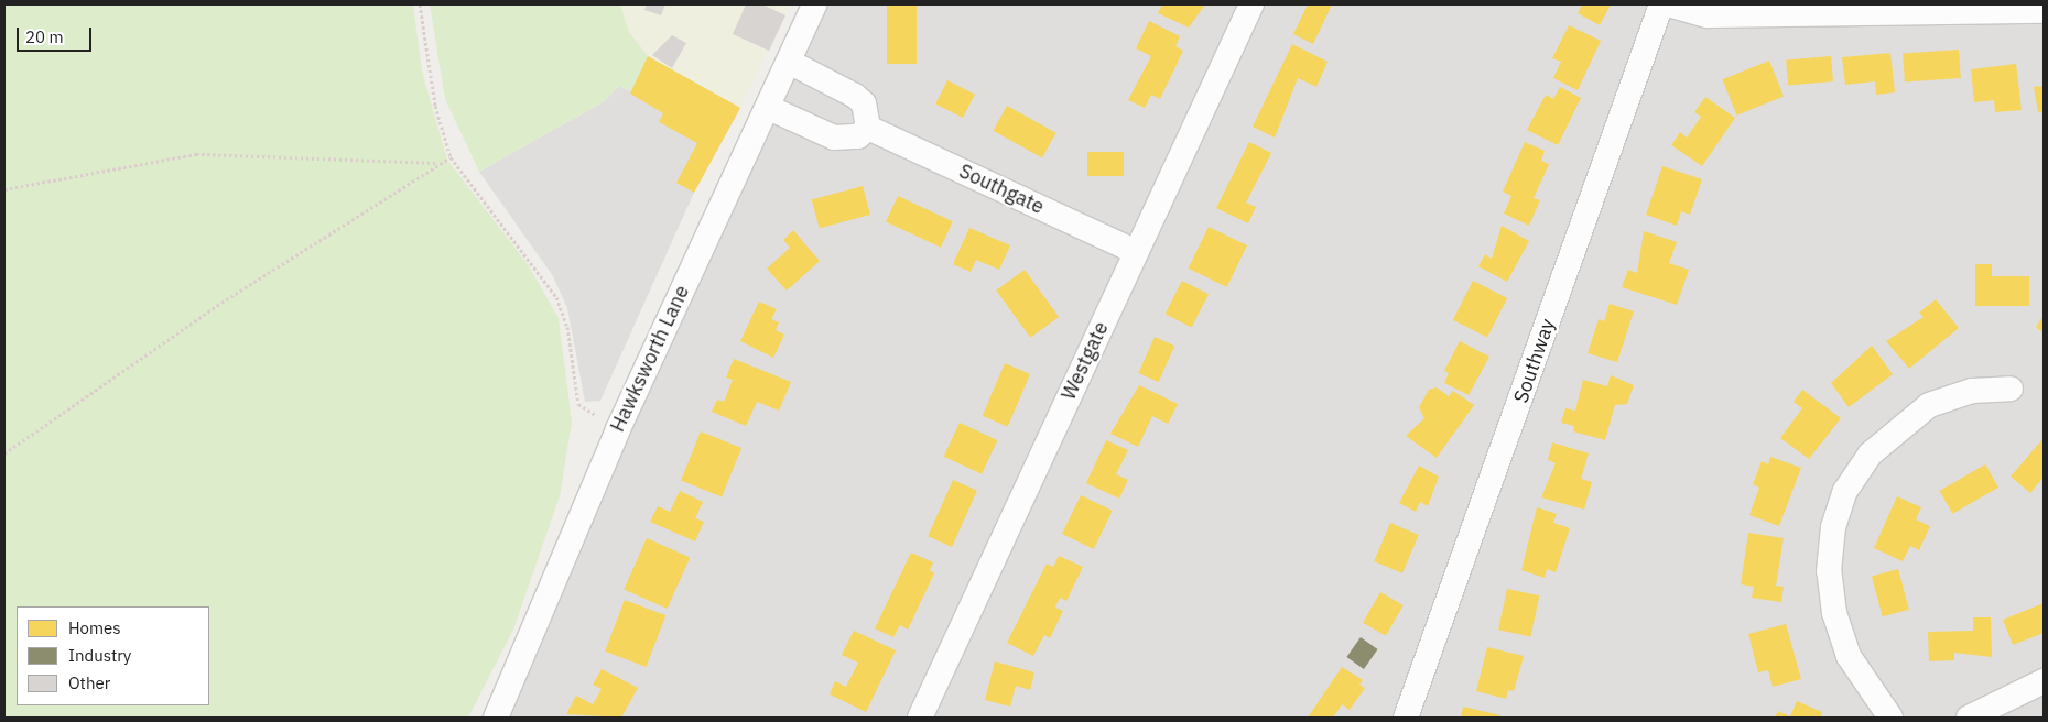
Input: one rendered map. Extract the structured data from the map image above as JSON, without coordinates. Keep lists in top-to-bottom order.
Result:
{
  "streets": {
    "street": [
      "Southgate",
      "Hawksworth Lane",
      "Westgate",
      "Southway"
    ]
  },
  "crossings": [
    ["Southgate", "Westgate"]
  ],
  "legend": ["Homes", "Industry", "Other"],
  "scale_bar": "20 m"
}
